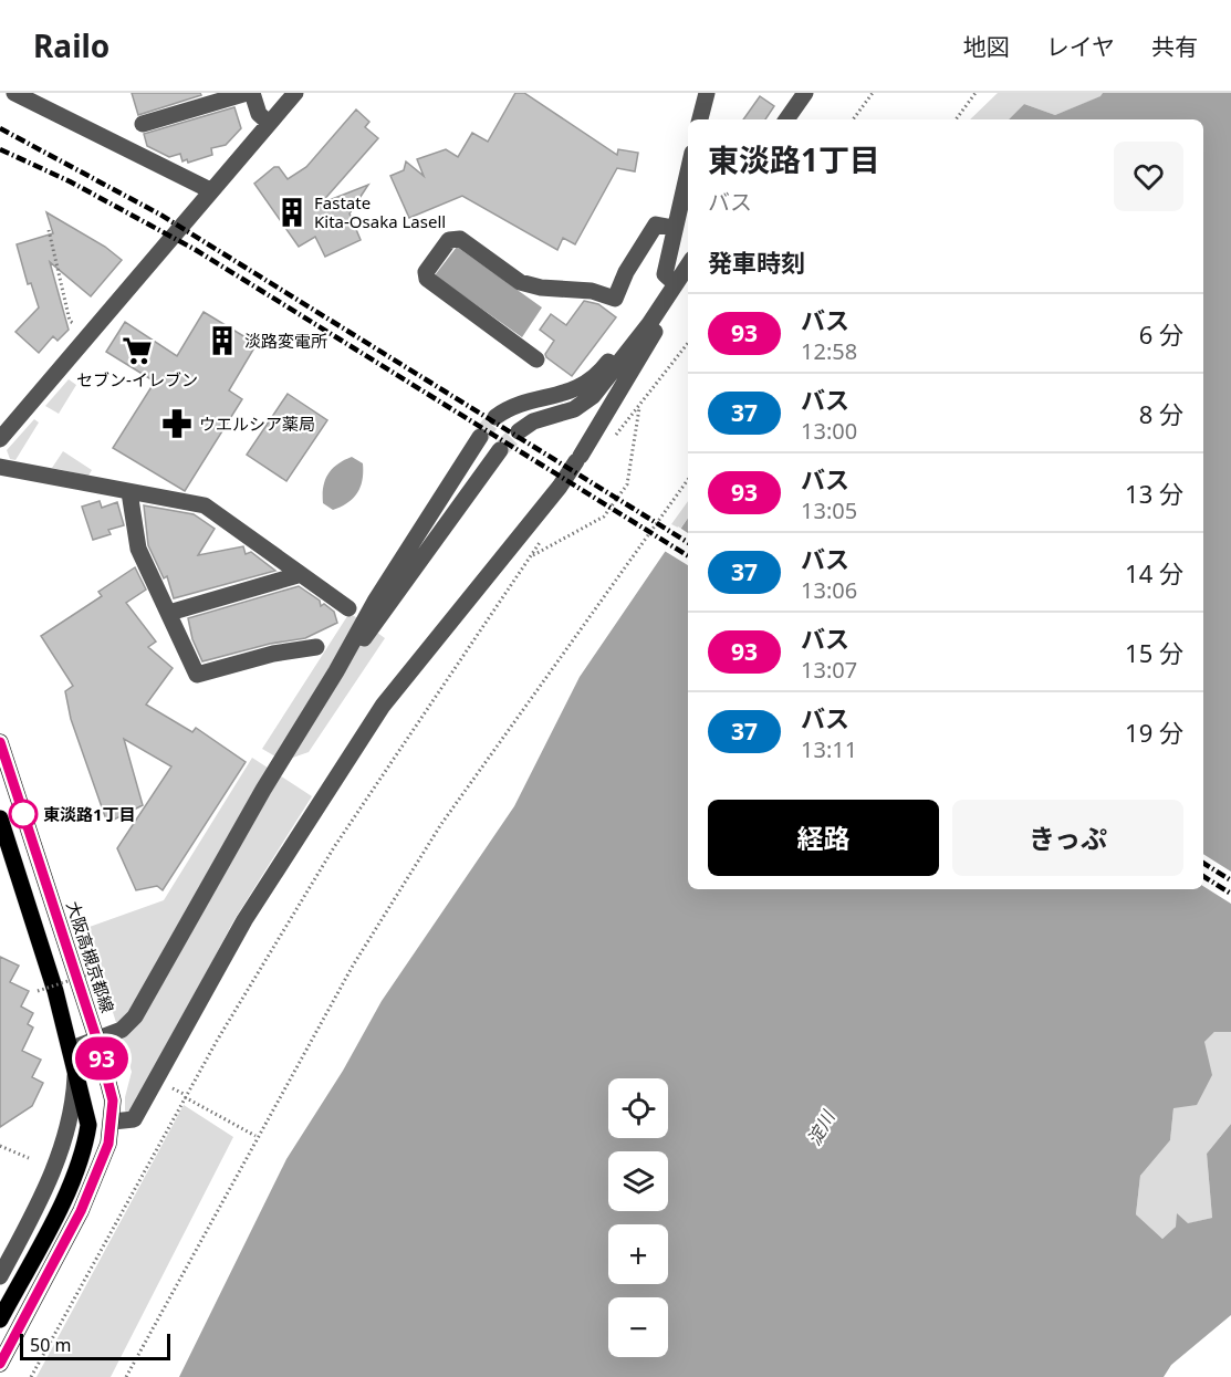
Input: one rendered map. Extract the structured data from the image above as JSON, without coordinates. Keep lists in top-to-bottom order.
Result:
{
  "streets": {
    "main road": ["大阪高槻京都線"]
  },
  "water": ["淀川"],
  "places": {
    "building": ["Fastate Kita-Osaka Lasell", "淡路変電所"],
    "supermarket": ["セブン-イレブン"],
    "pharmacy": ["ウエルシア薬局"],
    "other": ["東淡路1丁目"]
  },
  "lines": ["bus line 93"],
  "scale_bar": "50 m",
  "page": {
    "header": "Railo",
    "nav": ["地図", "レイヤ", "共有"],
    "on_map": "93",
    "heading": [
      ["東淡路1丁目", "バス"],
      "発車時刻"
    ],
    "list": [
      {
        "mark": "93",
        "name": "バス",
        "note": "12:58",
        "value": "6 分"
      },
      {
        "mark": "37",
        "name": "バス",
        "note": "13:00",
        "value": "8 分"
      },
      {
        "mark": "93",
        "name": "バス",
        "note": "13:05",
        "value": "13 分"
      },
      {
        "mark": "37",
        "name": "バス",
        "note": "13:06",
        "value": "14 分"
      },
      {
        "mark": "93",
        "name": "バス",
        "note": "13:07",
        "value": "15 分"
      },
      {
        "mark": "37",
        "name": "バス",
        "note": "13:11",
        "value": "19 分"
      }
    ],
    "buttons": ["経路", "きっぷ"],
    "map_buttons": ["+", "−"],
    "scale": "50 m"
  }
}
